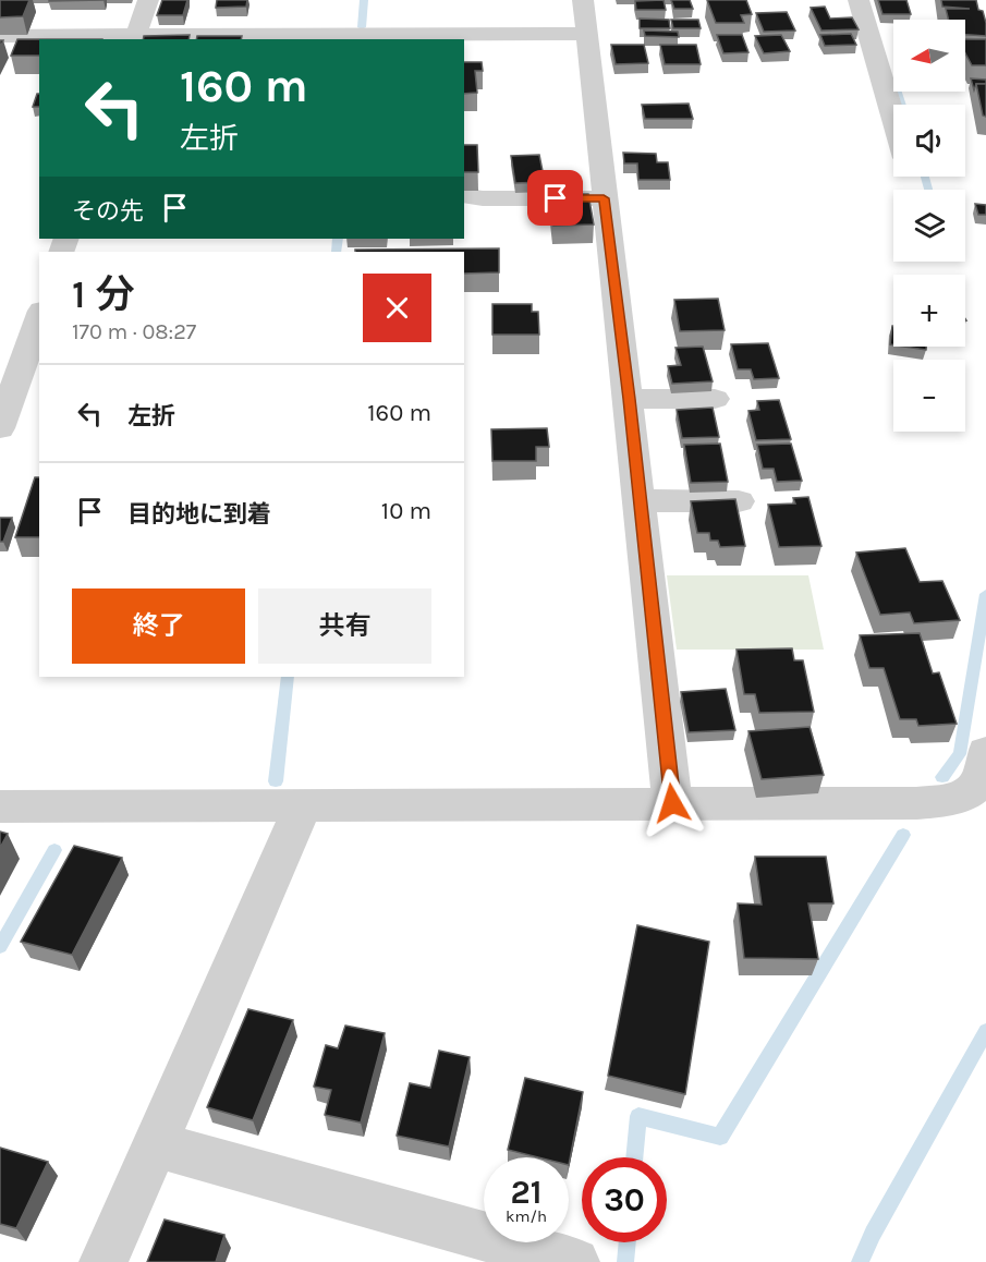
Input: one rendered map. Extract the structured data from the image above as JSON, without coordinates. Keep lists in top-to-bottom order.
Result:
{
  "north": "left",
  "page": {
    "map_buttons": ["+", "−"],
    "turn": ["160 m", "左折"],
    "then": "その先",
    "heading": ["1 分", "170 m · 08:27"],
    "list": [
      {
        "name": "左折",
        "value": "160 m"
      },
      {
        "name": "目的地に到着",
        "value": "10 m"
      }
    ],
    "buttons": ["終了", "共有"],
    "speed": "21 km/h",
    "limit": "30"
  }
}
